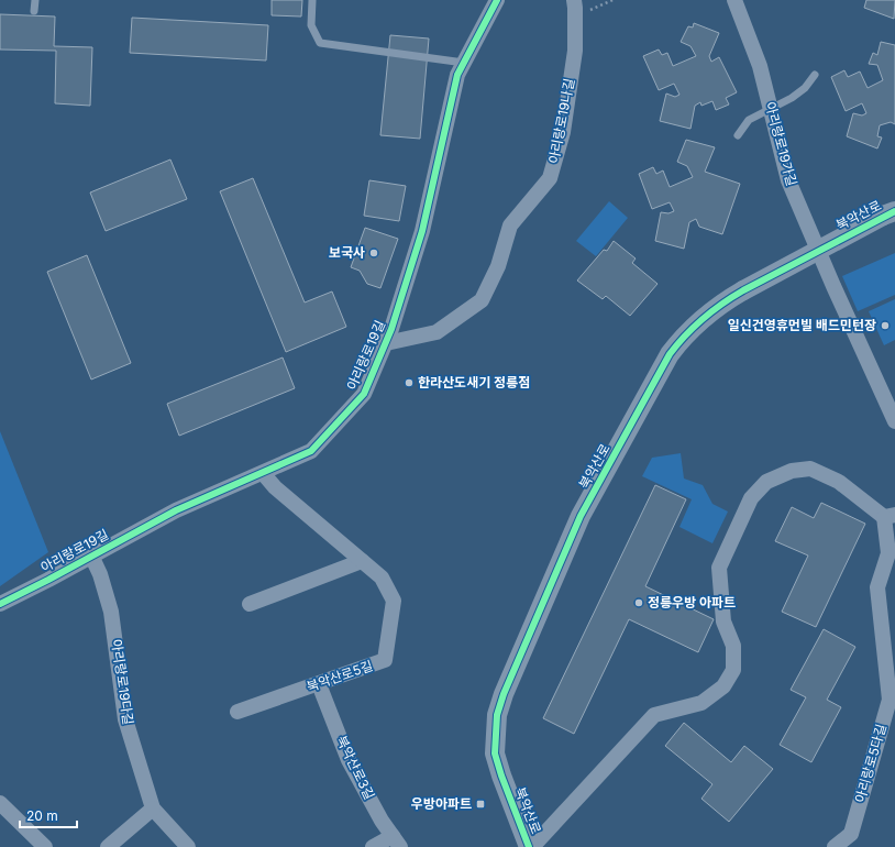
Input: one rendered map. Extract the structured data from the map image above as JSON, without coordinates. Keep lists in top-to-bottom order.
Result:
{
  "streets": {
    "street": [
      "아리랑로19나길",
      "아리랑로19가길",
      "북악산로",
      "아리랑로19길",
      "북악산로5길",
      "아리랑로19다길",
      "아리랑로5다길",
      "북악산로3길"
    ]
  },
  "crossings": [
    ["아리랑로19나길", "아리랑로19길"],
    ["아리랑로19길", "북악산로5길"],
    ["아리랑로19길", "아리랑로19다길"],
    ["북악산로5길", "북악산로3길"]
  ],
  "places": {
    "other": [
      "보국사",
      "일신건영휴먼빌 배드민턴장",
      "한라산도새기 정릉점",
      "정릉우방 아파트"
    ],
    "transit": ["우방아파트"]
  },
  "scale_bar": "20 m"
}
